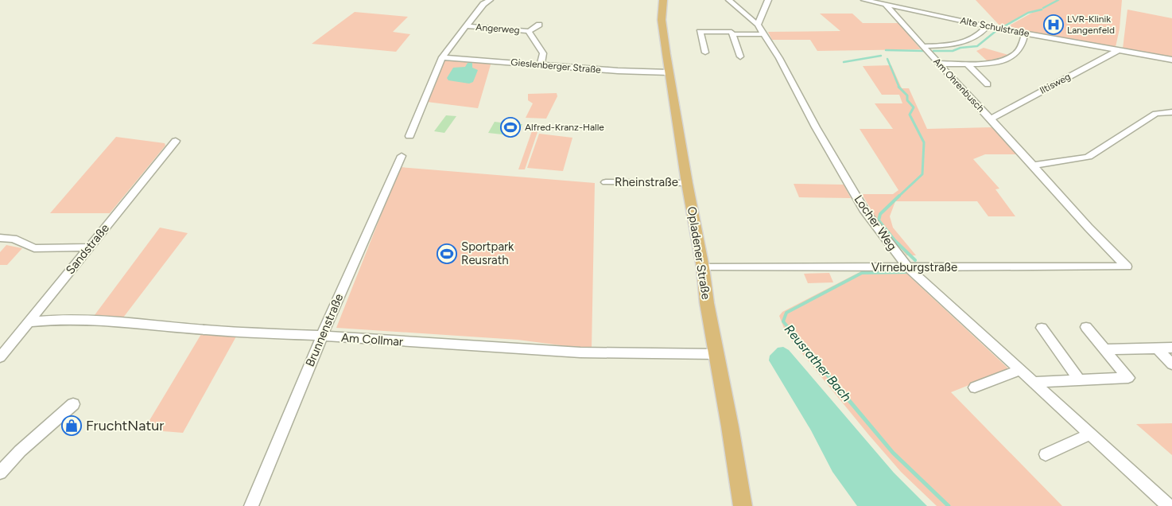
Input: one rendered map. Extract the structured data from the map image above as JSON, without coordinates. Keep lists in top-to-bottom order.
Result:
{
  "streets": {
    "main road": ["Opladener Straße"],
    "street": [
      "Alte Schulstraße",
      "Angerweg",
      "Gieslenberger Straße",
      "Iltisweg",
      "Am Ohrenbusch",
      "Rheinstraße",
      "Locher Weg",
      "Sandstraße",
      "Virneburgstraße",
      "Brunnenstraße",
      "Am Collmar"
    ]
  },
  "crossings": [
    ["Alte Schulstraße", "Iltisweg"],
    ["Alte Schulstraße", "Am Ohrenbusch"],
    ["Angerweg", "Gieslenberger Straße"],
    ["Gieslenberger Straße", "Opladener Straße"],
    ["Iltisweg", "Am Ohrenbusch"],
    ["Am Ohrenbusch", "Virneburgstraße"],
    ["Rheinstraße", "Opladener Straße"],
    ["Locher Weg", "Virneburgstraße"],
    ["Sandstraße", "Am Collmar"],
    ["Opladener Straße", "Virneburgstraße"],
    ["Opladener Straße", "Am Collmar"],
    ["Brunnenstraße", "Am Collmar"]
  ],
  "water": ["Reusrather Bach"],
  "places": {
    "hospital": ["LVR-Klinik Langenfeld"],
    "sports": ["Alfred-Kranz-Halle", "Sportpark Reusrath"],
    "shop": ["FruchtNatur"]
  }
}
